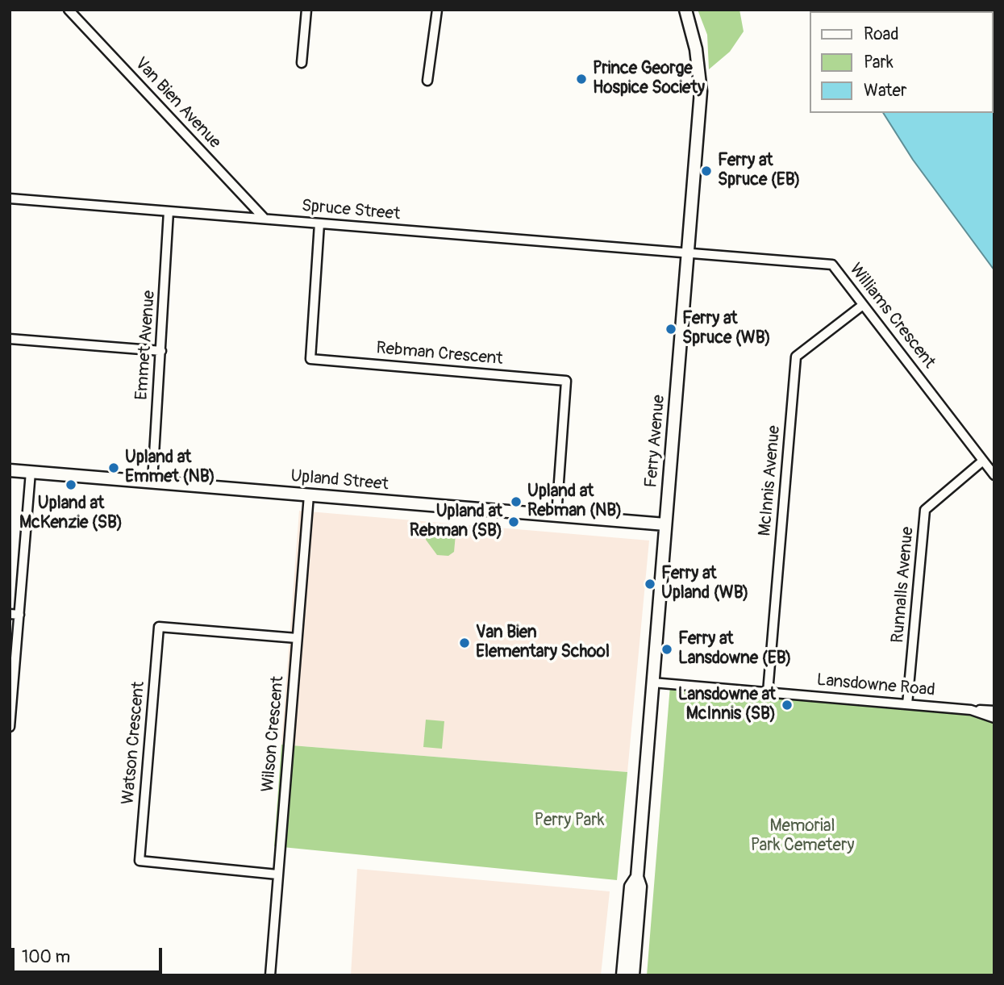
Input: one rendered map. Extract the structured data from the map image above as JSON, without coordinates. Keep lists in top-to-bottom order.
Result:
{
  "streets": {
    "main road": ["Ferry Avenue", "Upland Street"],
    "street": [
      "Van Bien Avenue",
      "Spruce Street",
      "Williams Crescent",
      "Emmet Avenue",
      "Rebman Crescent",
      "McInnis Avenue",
      "Runnalls Avenue",
      "Lansdowne Road",
      "Wilson Crescent",
      "Watson Crescent"
    ]
  },
  "crossings": [
    ["Van Bien Avenue", "Spruce Street"],
    ["Spruce Street", "Williams Crescent"],
    ["Spruce Street", "Emmet Avenue"],
    ["Spruce Street", "Rebman Crescent"],
    ["Spruce Street", "Ferry Avenue"],
    ["Williams Crescent", "Ferry Avenue"],
    ["Williams Crescent", "McInnis Avenue"],
    ["Williams Crescent", "Runnalls Avenue"],
    ["Emmet Avenue", "Upland Street"],
    ["Rebman Crescent", "Upland Street"],
    ["Ferry Avenue", "Upland Street"],
    ["Ferry Avenue", "Lansdowne Road"],
    ["Upland Street", "Wilson Crescent"],
    ["McInnis Avenue", "Lansdowne Road"],
    ["Runnalls Avenue", "Lansdowne Road"],
    ["Wilson Crescent", "Watson Crescent"]
  ],
  "parks": ["Perry Park", "Memorial Park Cemetery"],
  "places": [
    "Prince George Hospice Society",
    "Ferry at Spruce (EB)",
    "Ferry at Spruce (WB)",
    "Upland at Emmet (NB)",
    "Upland at McKenzie (SB)",
    "Upland at Rebman (NB)",
    "Upland at Rebman (SB)",
    "Ferry at Upland (WB)",
    "Van Bien Elementary School",
    "Ferry at Lansdowne (EB)",
    "Lansdowne at McInnis (SB)"
  ],
  "legend": ["Road", "Park", "Water"],
  "scale_bar": "100 m"
}
